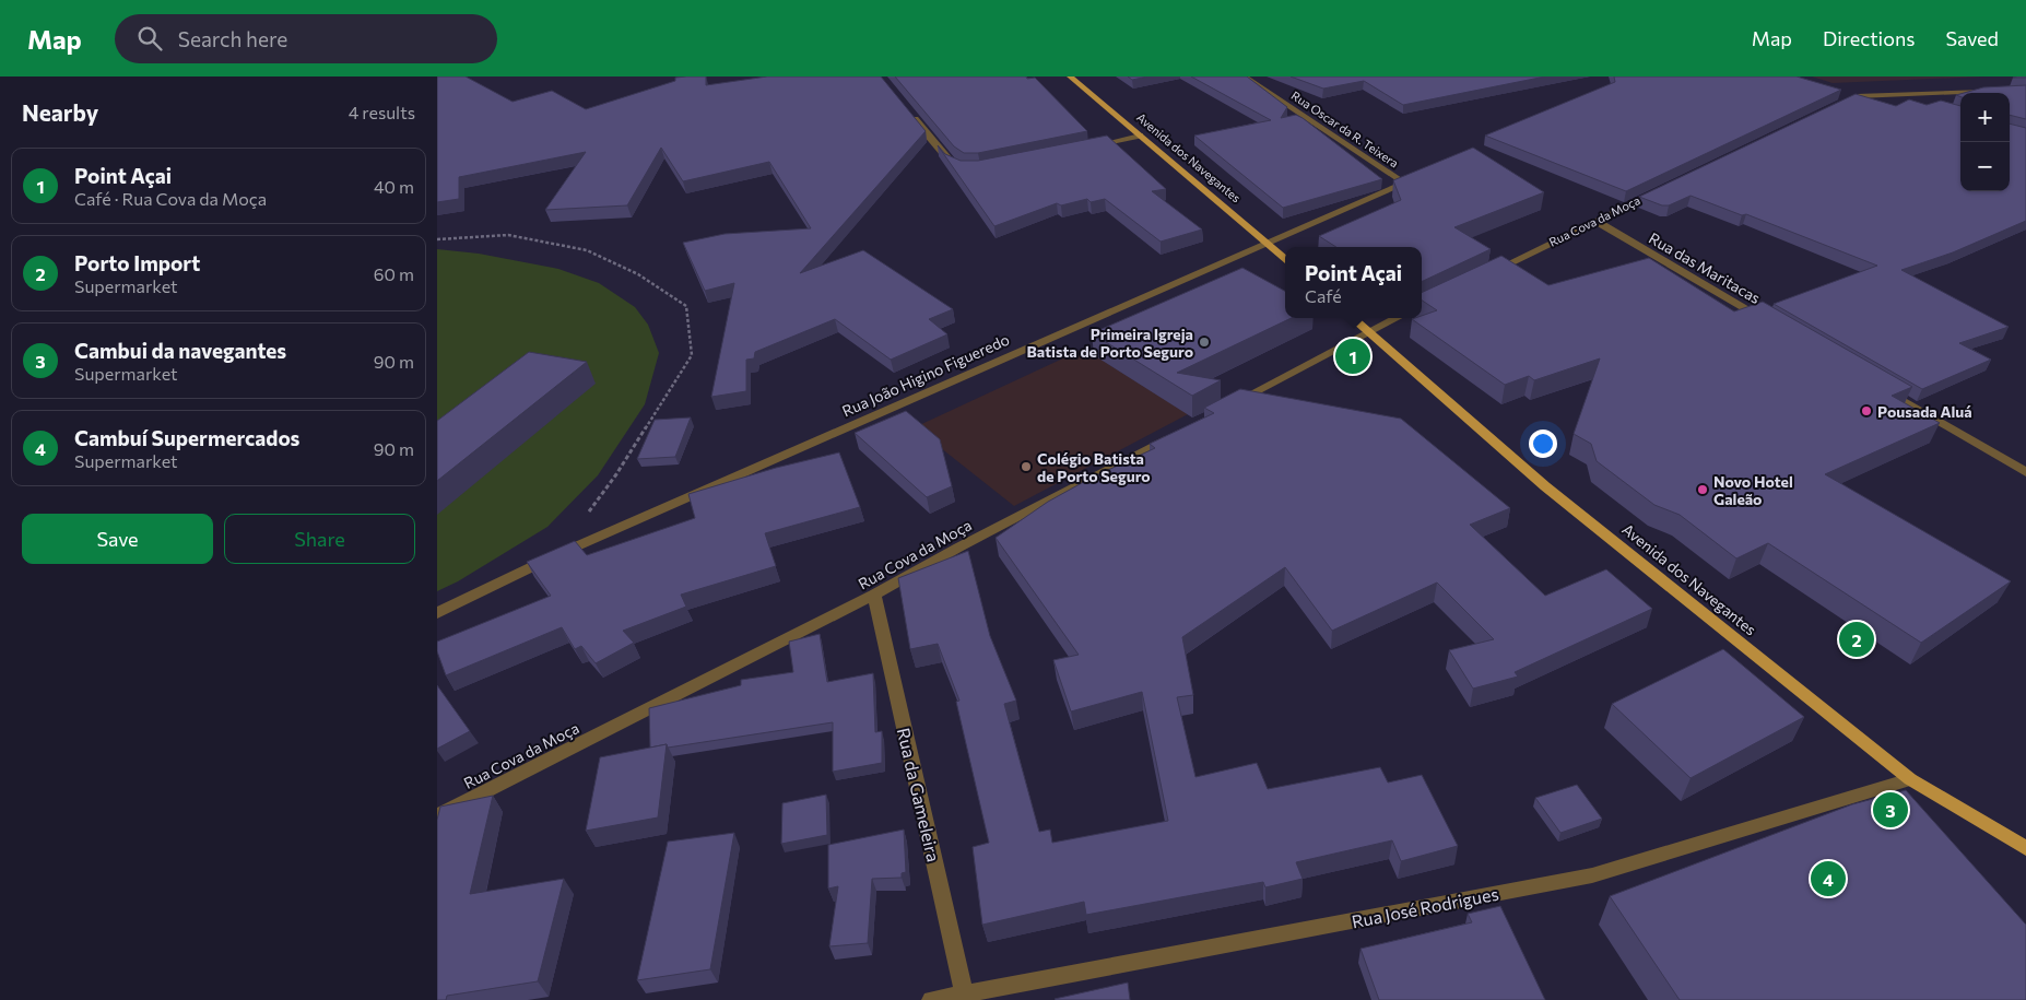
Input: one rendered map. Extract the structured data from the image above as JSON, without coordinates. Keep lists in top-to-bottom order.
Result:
{
  "streets": {
    "main road": ["Avenida dos Navegantes"],
    "street": [
      "Rua Oscar da R. Teixera",
      "Rua Cova da Moça",
      "Rua das Maritacas",
      "Rua João Higino Figueredo",
      "Rua da Gameleira",
      "Rua José Rodrigues"
    ]
  },
  "crossings": [
    ["Rua Oscar da R. Teixera", "Rua João Higino Figueredo"],
    ["Avenida dos Navegantes", "Rua João Higino Figueredo"],
    ["Avenida dos Navegantes", "Rua José Rodrigues"],
    ["Rua Cova da Moça", "Rua das Maritacas"],
    ["Rua Cova da Moça", "Rua da Gameleira"],
    ["Rua da Gameleira", "Rua José Rodrigues"]
  ],
  "places": [
    "Primeira Igreja Batista de Porto Seguro",
    "Pousada Aluá",
    "Colégio Batista de Porto Seguro",
    "Novo Hotel Galeão"
  ],
  "page": {
    "header": "Map",
    "search": "Search here",
    "nav": ["Map", "Directions", "Saved"],
    "heading": ["Nearby", "4 results"],
    "map_buttons": ["+", "−"],
    "list": [
      {
        "mark": "1",
        "name": "Point Açai",
        "note": "Café · Rua Cova da Moça",
        "value": "40 m"
      },
      {
        "mark": "2",
        "name": "Porto Import",
        "note": "Supermarket",
        "value": "60 m"
      },
      {
        "mark": "3",
        "name": "Cambui da navegantes",
        "note": "Supermarket",
        "value": "90 m"
      },
      {
        "mark": "4",
        "name": "Cambuí Supermercados",
        "note": "Supermarket",
        "value": "90 m"
      }
    ],
    "popup": ["Point Açai", "Café"],
    "pins": [
      "1",
      "2",
      "3",
      "4"
    ],
    "buttons": ["Save", "Share"]
  }
}
